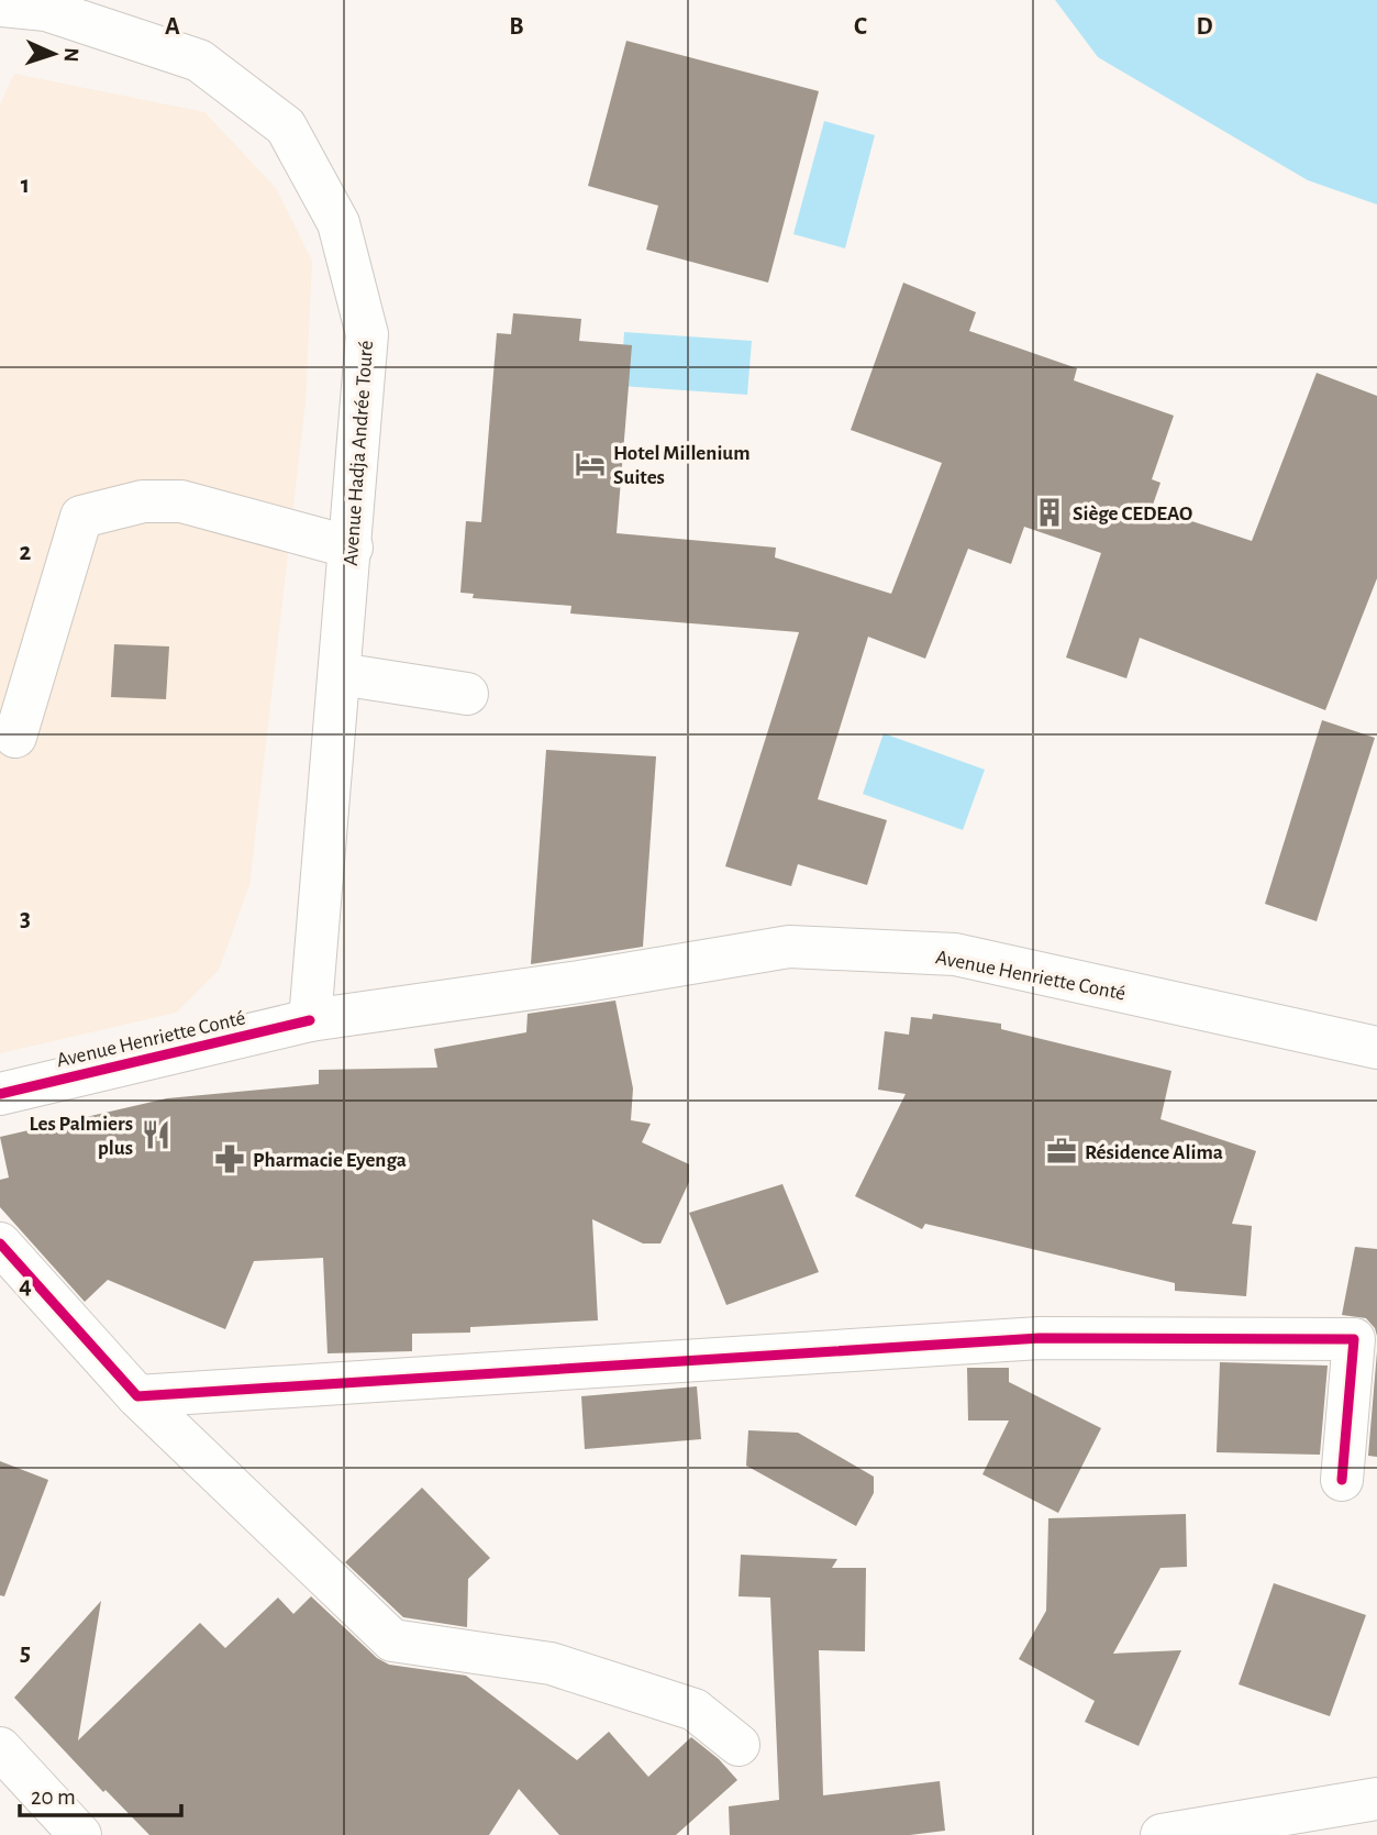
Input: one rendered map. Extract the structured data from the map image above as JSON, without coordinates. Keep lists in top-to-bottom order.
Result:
{
  "streets": {
    "main road": ["Avenue Hadja Andrée Touré", "Avenue Henriette Conté"]
  },
  "crossings": [
    ["Avenue Hadja Andrée Touré", "Avenue Henriette Conté"]
  ],
  "places": {
    "hotel": ["Hotel Millenium Suites"],
    "building": ["Siège CEDEAO"],
    "restaurant": ["Les Palmiers plus"],
    "office": ["Résidence Alima"],
    "pharmacy": ["Pharmacie Eyenga"]
  },
  "scale_bar": "20 m",
  "north": "right",
  "grid": {
    "columns": [
      "A",
      "B",
      "C",
      "D"
    ],
    "rows": [
      "1",
      "2",
      "3",
      "4",
      "5"
    ]
  }
}
